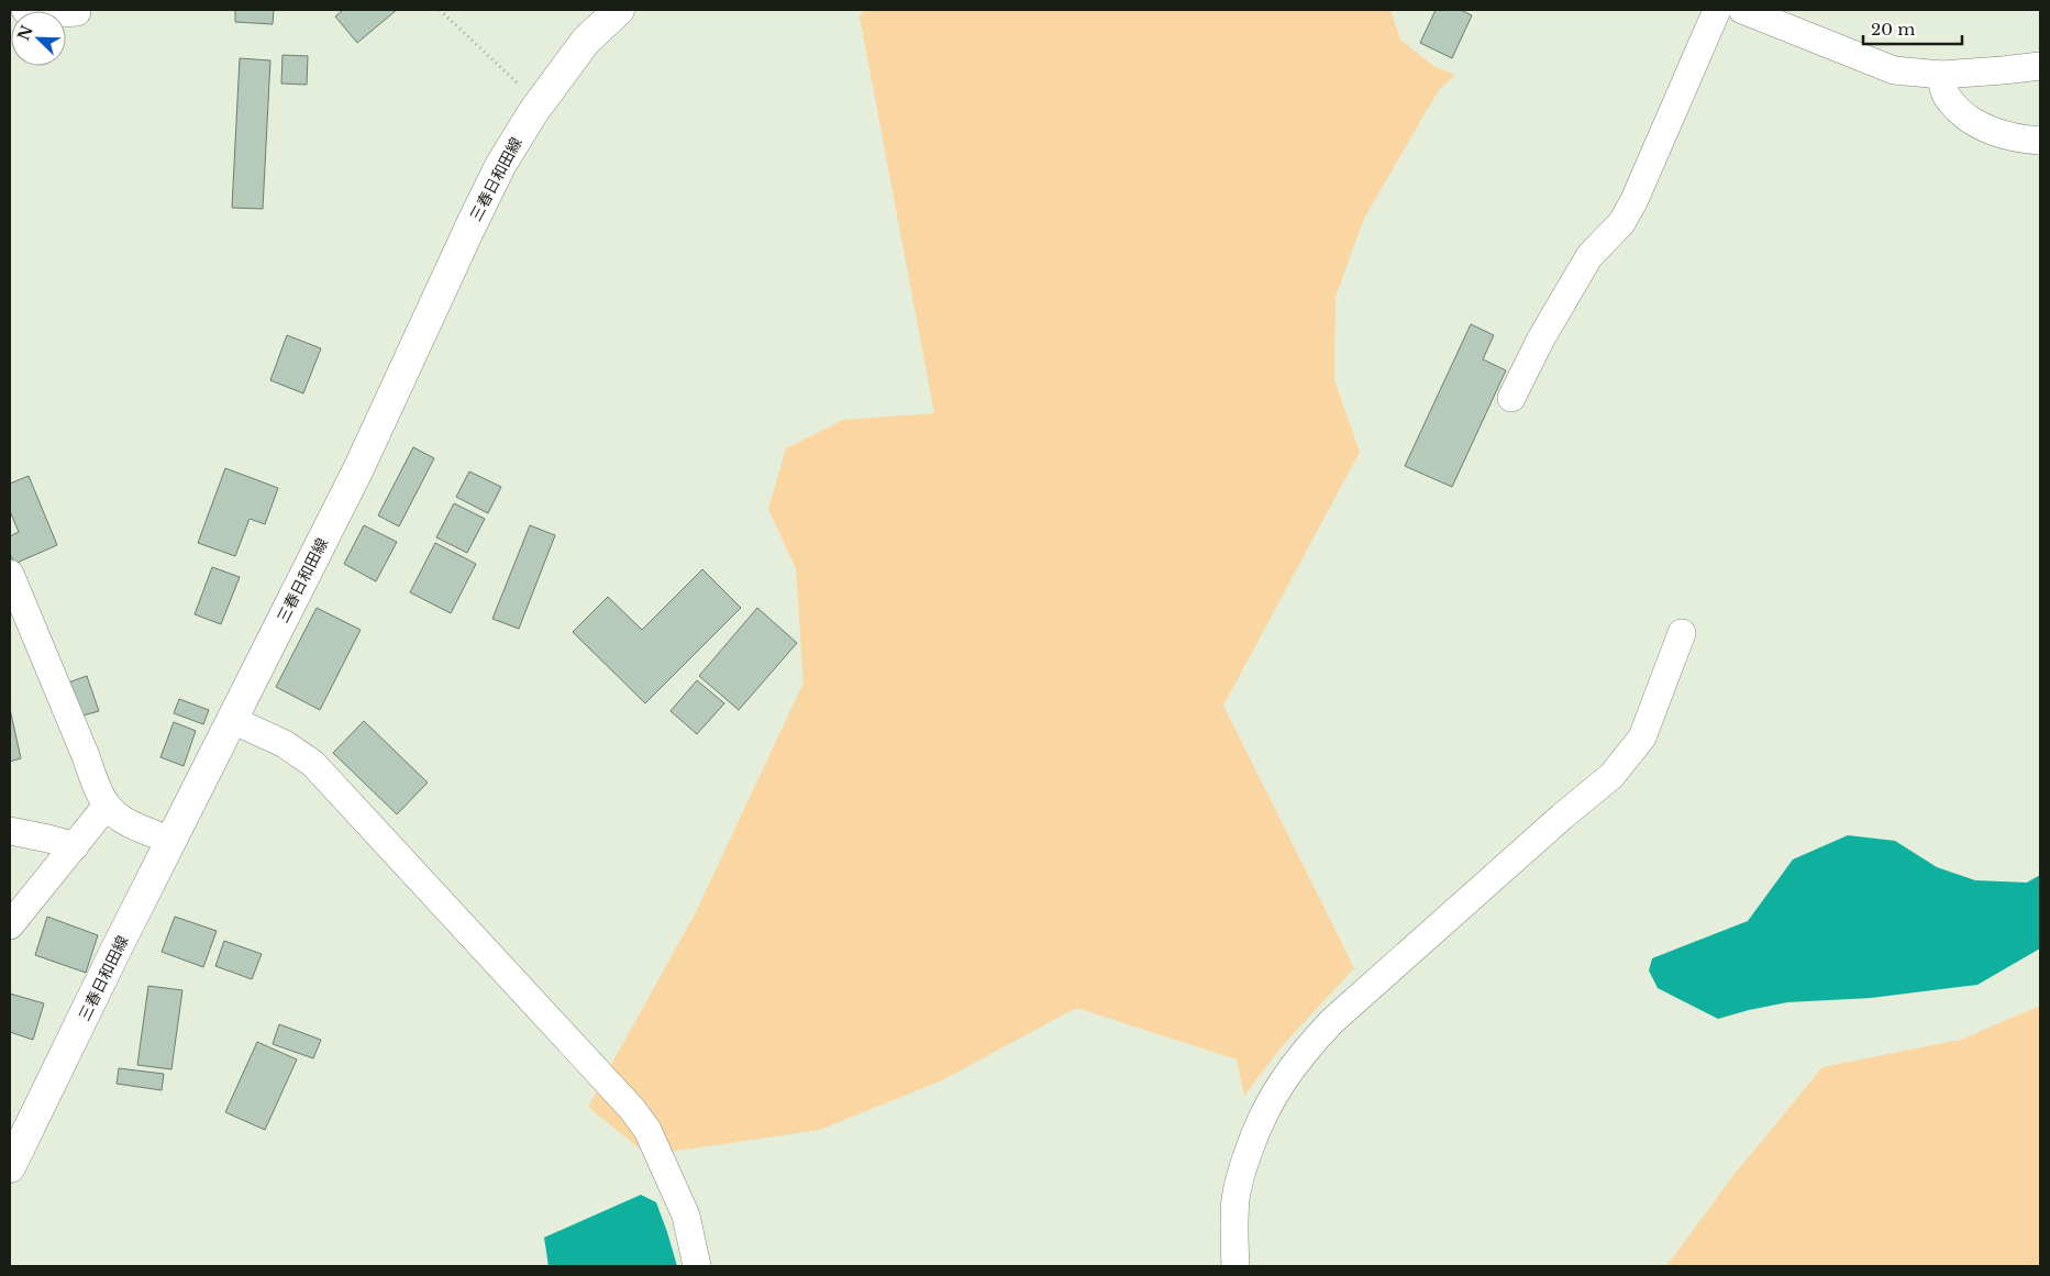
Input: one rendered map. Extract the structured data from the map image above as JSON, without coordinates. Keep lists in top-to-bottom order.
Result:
{
  "streets": {
    "main road": ["三春日和田線"]
  },
  "scale_bar": "20 m",
  "north": "top left"
}
